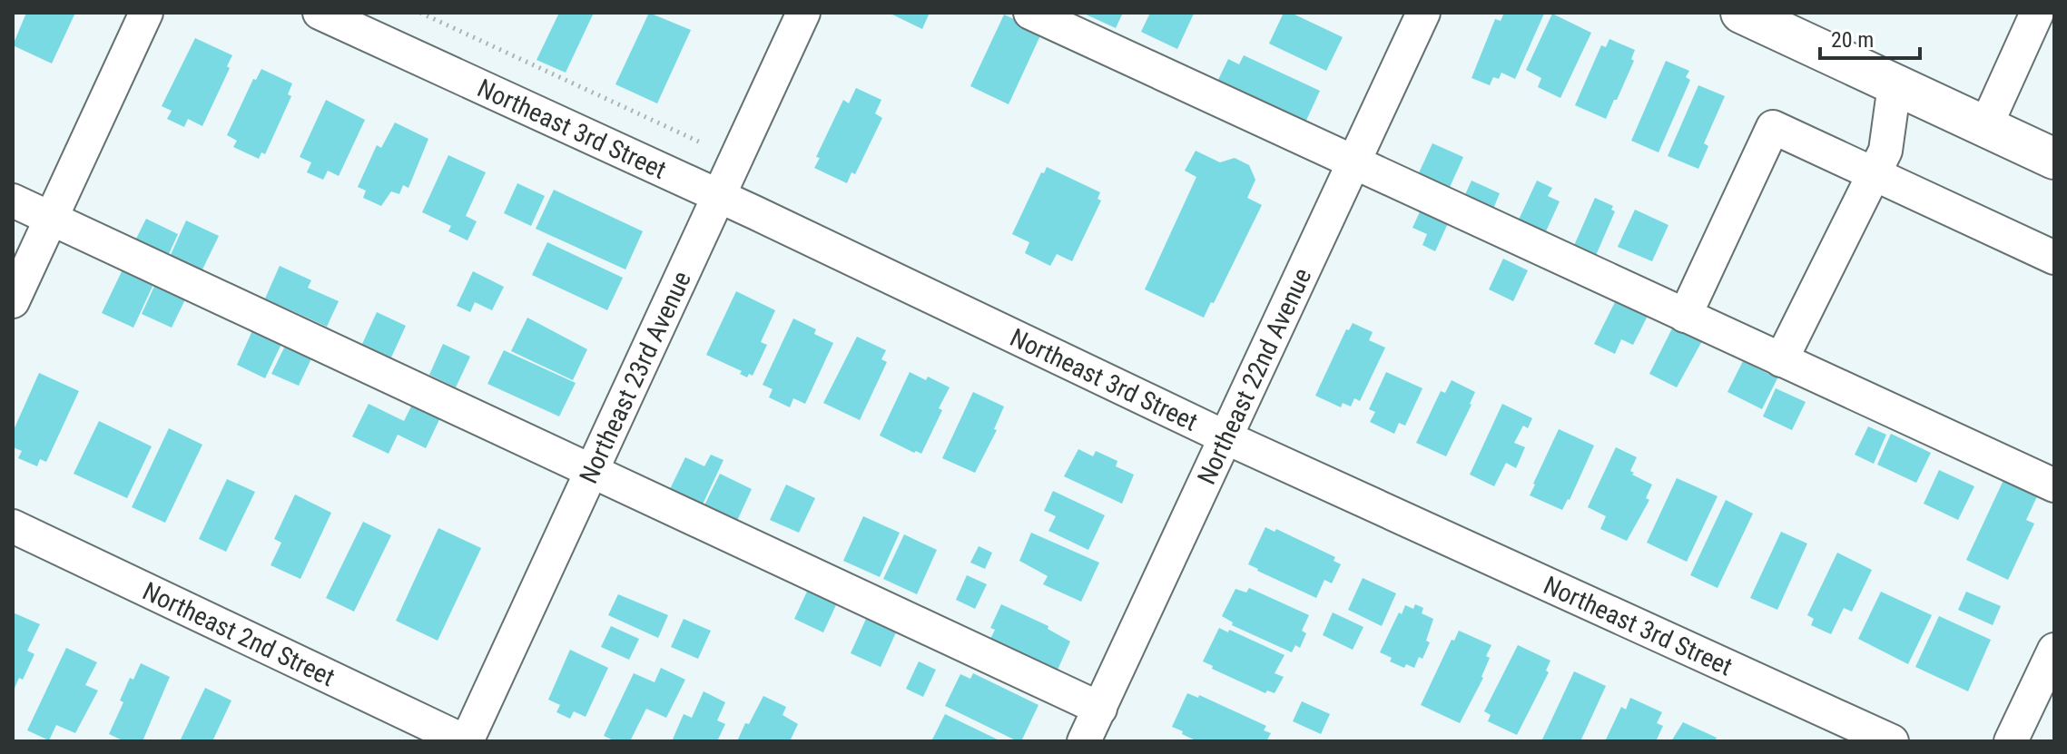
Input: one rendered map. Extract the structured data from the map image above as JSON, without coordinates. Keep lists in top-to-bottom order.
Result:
{
  "streets": {
    "street": [
      "Northeast 3rd Street",
      "Northeast 23rd Avenue",
      "Northeast 22nd Avenue",
      "Northeast 2nd Street"
    ]
  },
  "crossings": [
    ["Northeast 3rd Street", "Northeast 23rd Avenue"],
    ["Northeast 3rd Street", "Northeast 22nd Avenue"],
    ["Northeast 23rd Avenue", "Northeast 2nd Street"]
  ],
  "scale_bar": "20 m"
}
